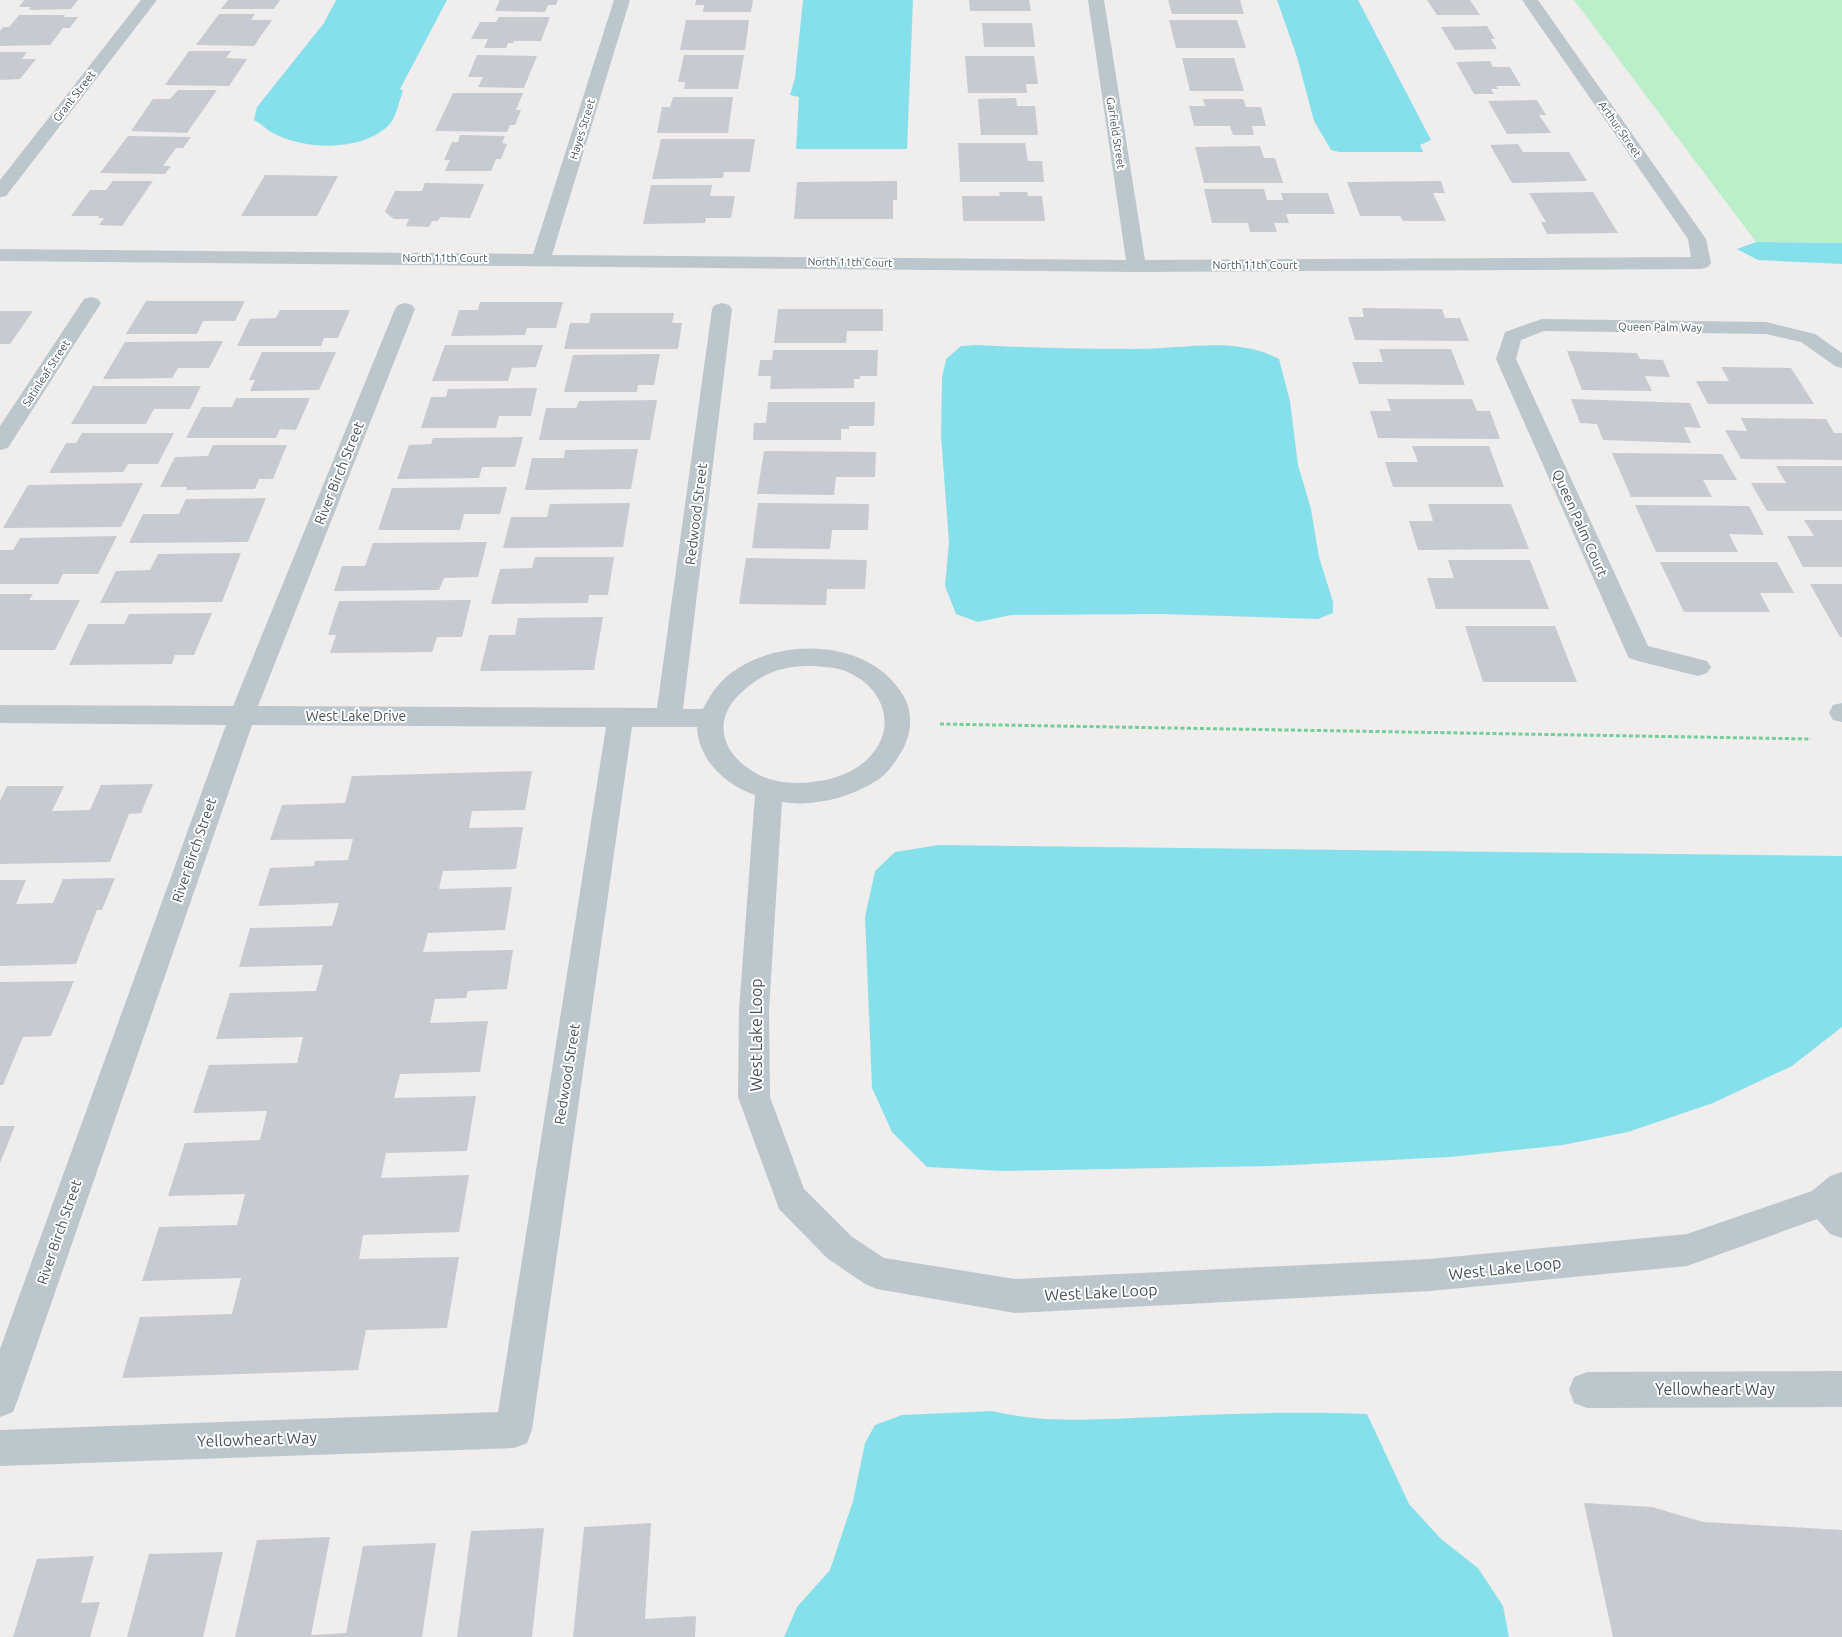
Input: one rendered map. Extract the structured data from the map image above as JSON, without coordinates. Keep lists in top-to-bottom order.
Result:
{
  "streets": {
    "street": [
      "Grant Street",
      "Hayes Street",
      "Arthur Street",
      "Garfield Street",
      "North 11th Court",
      "Queen Palm Way",
      "Satinleaf Street",
      "River Birch Street",
      "Redwood Street",
      "Queen Palm Court",
      "West Lake Drive",
      "West Lake Loop",
      "Yellowheart Way"
    ]
  },
  "crossings": [
    ["Hayes Street", "North 11th Court"],
    ["Arthur Street", "North 11th Court"],
    ["Garfield Street", "North 11th Court"],
    ["Queen Palm Way", "Queen Palm Court"],
    ["River Birch Street", "West Lake Drive"],
    ["Redwood Street", "West Lake Drive"],
    ["Redwood Street", "Yellowheart Way"],
    ["West Lake Drive", "West Lake Loop"]
  ]
}
